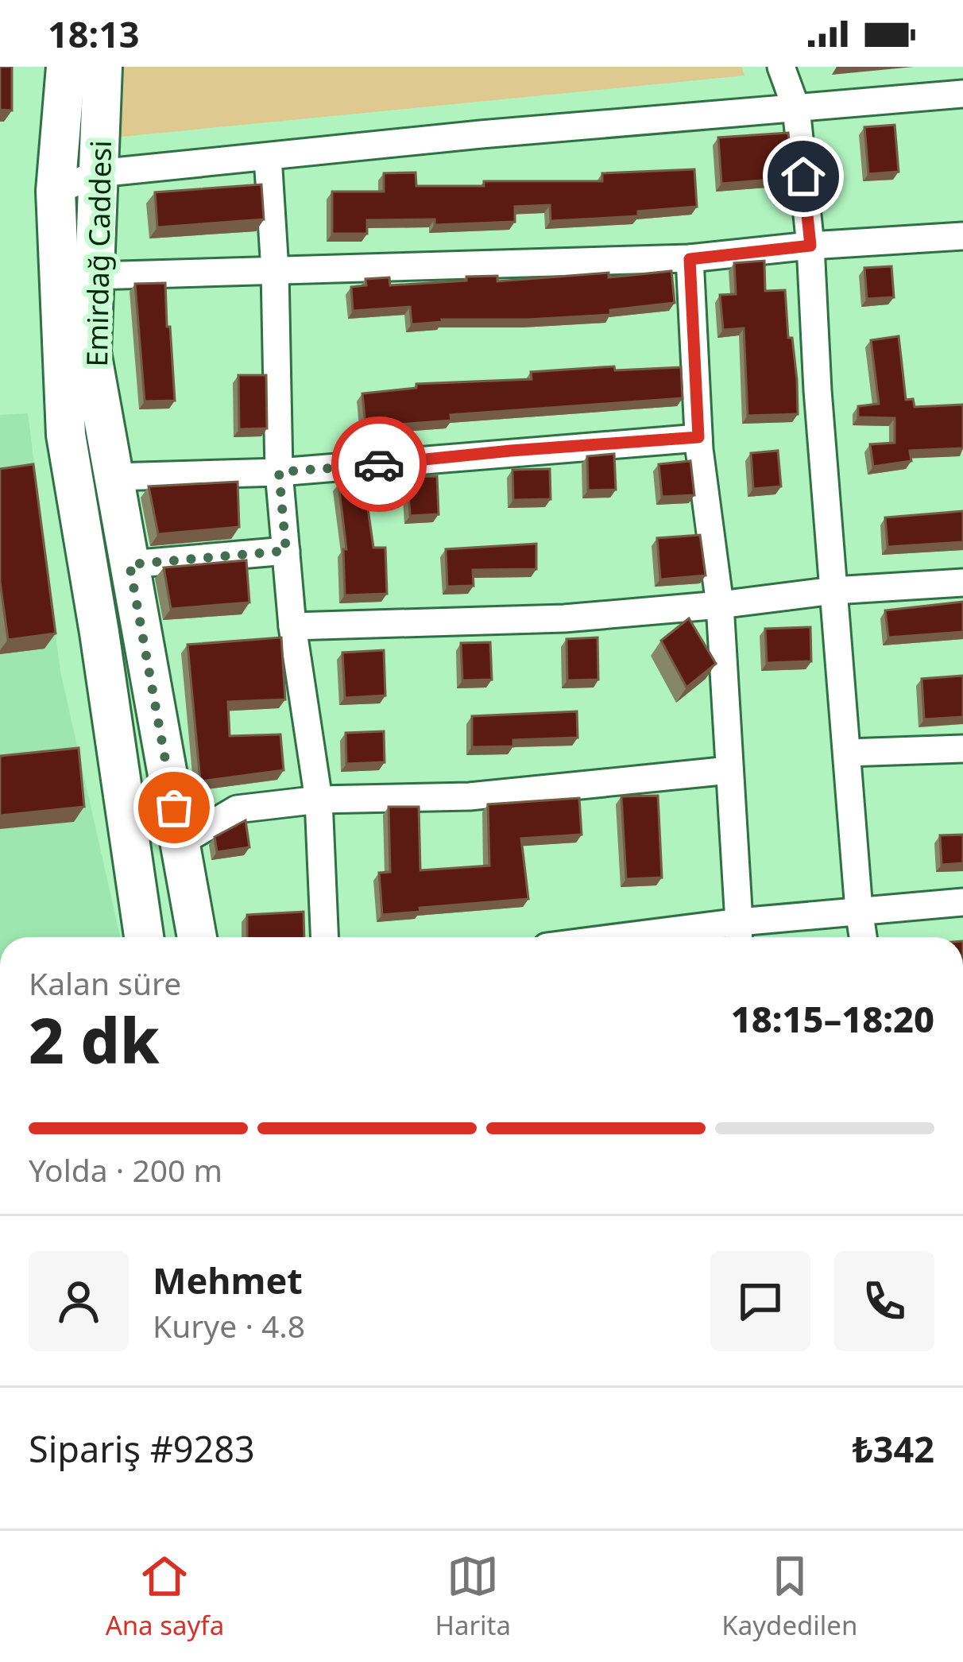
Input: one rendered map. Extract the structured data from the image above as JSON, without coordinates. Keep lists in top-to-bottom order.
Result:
{
  "streets": {
    "main road": ["Emirdağ Caddesi"]
  },
  "page": {
    "status": "18:13",
    "heading": ["2 dk", "Kalan süre", "18:15–18:20"],
    "panel": [
      "Mehmet",
      "Kurye · 4.8",
      "Sipariş #9283",
      "₺342"
    ],
    "bar": "Yolda · 200 m",
    "tabs": ["Ana sayfa", "Harita", "Kaydedilen"]
  }
}
